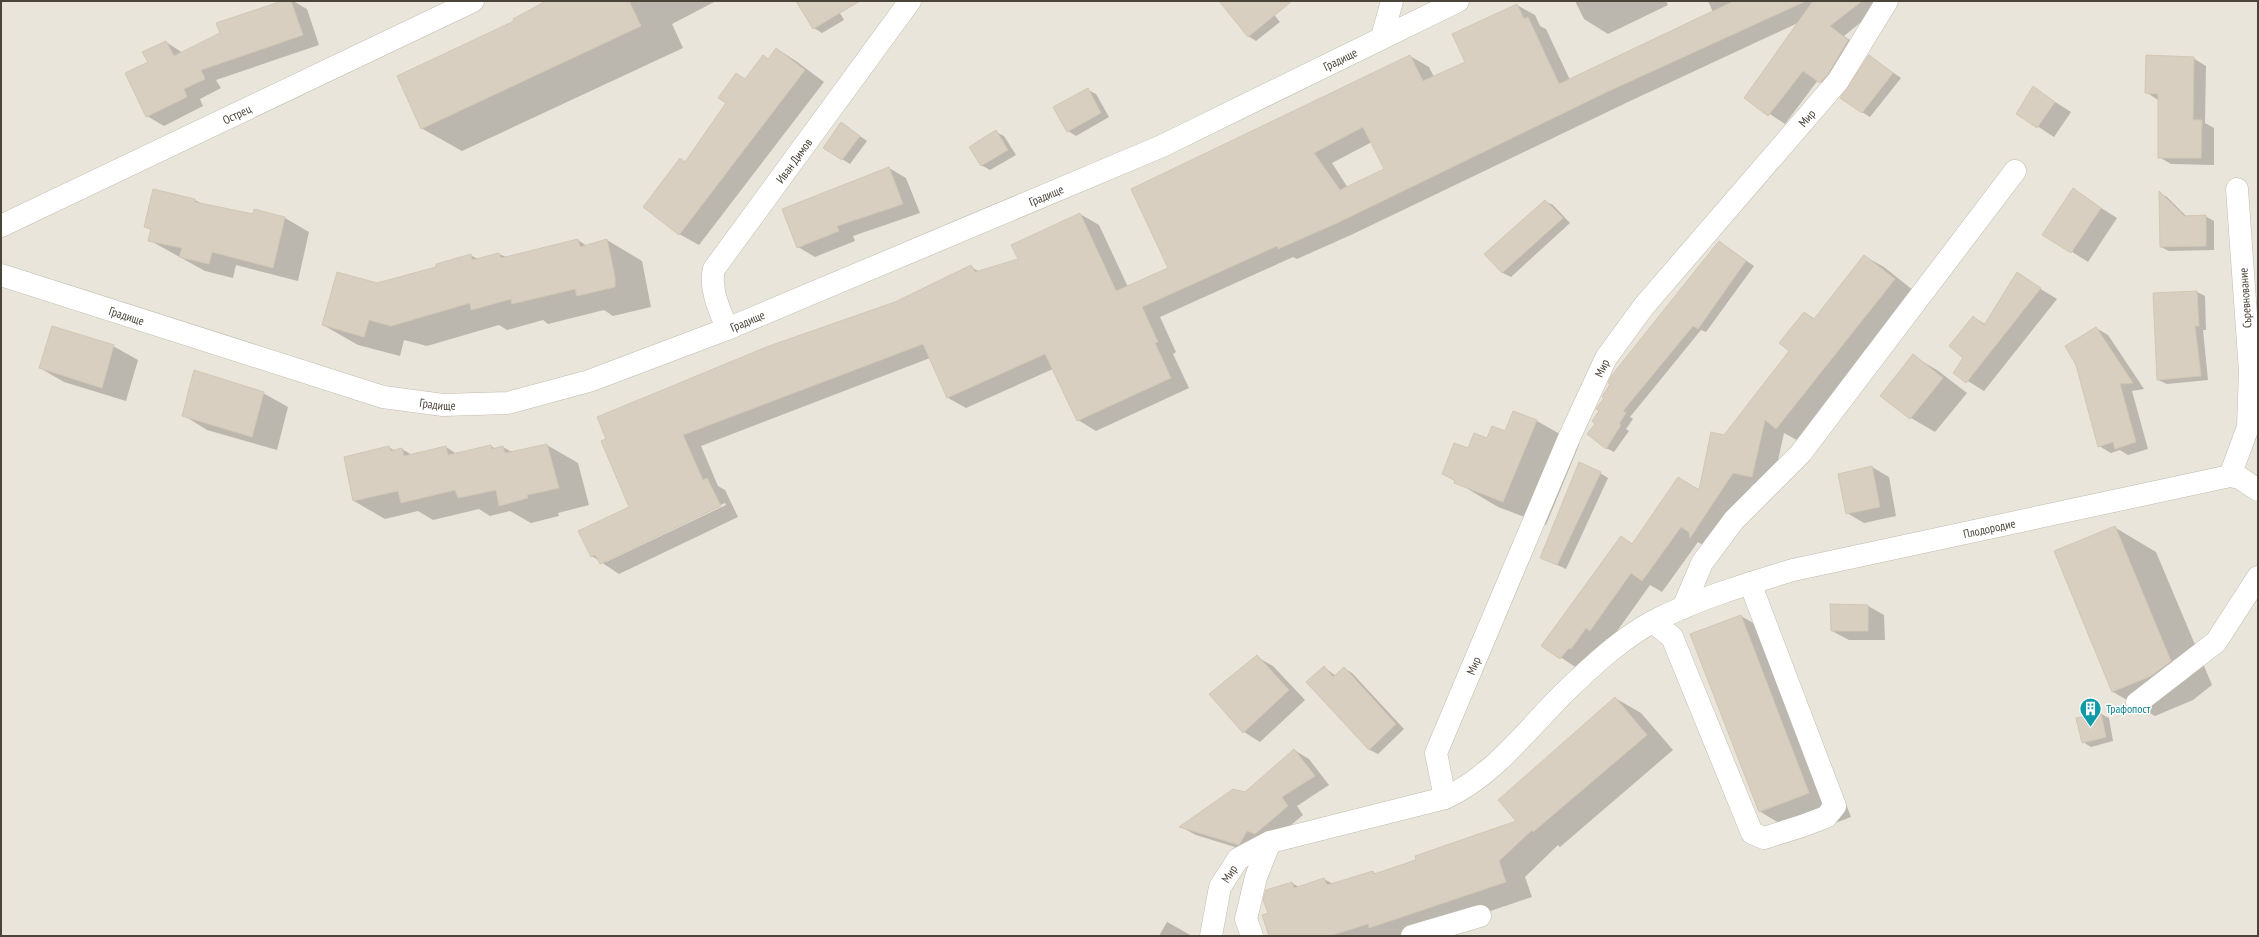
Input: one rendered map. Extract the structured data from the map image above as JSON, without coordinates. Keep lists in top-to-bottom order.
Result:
{
  "streets": {
    "street": [
      "Градище",
      "Острец",
      "Мир",
      "Иван Димов",
      "Съревнование",
      "Плодородие"
    ]
  },
  "crossings": [
    ["Градище", "Иван Димов"],
    ["Мир", "Плодородие"],
    ["Съревнование", "Плодородие"]
  ],
  "places": {
    "building": ["Трафопост"]
  }
}
